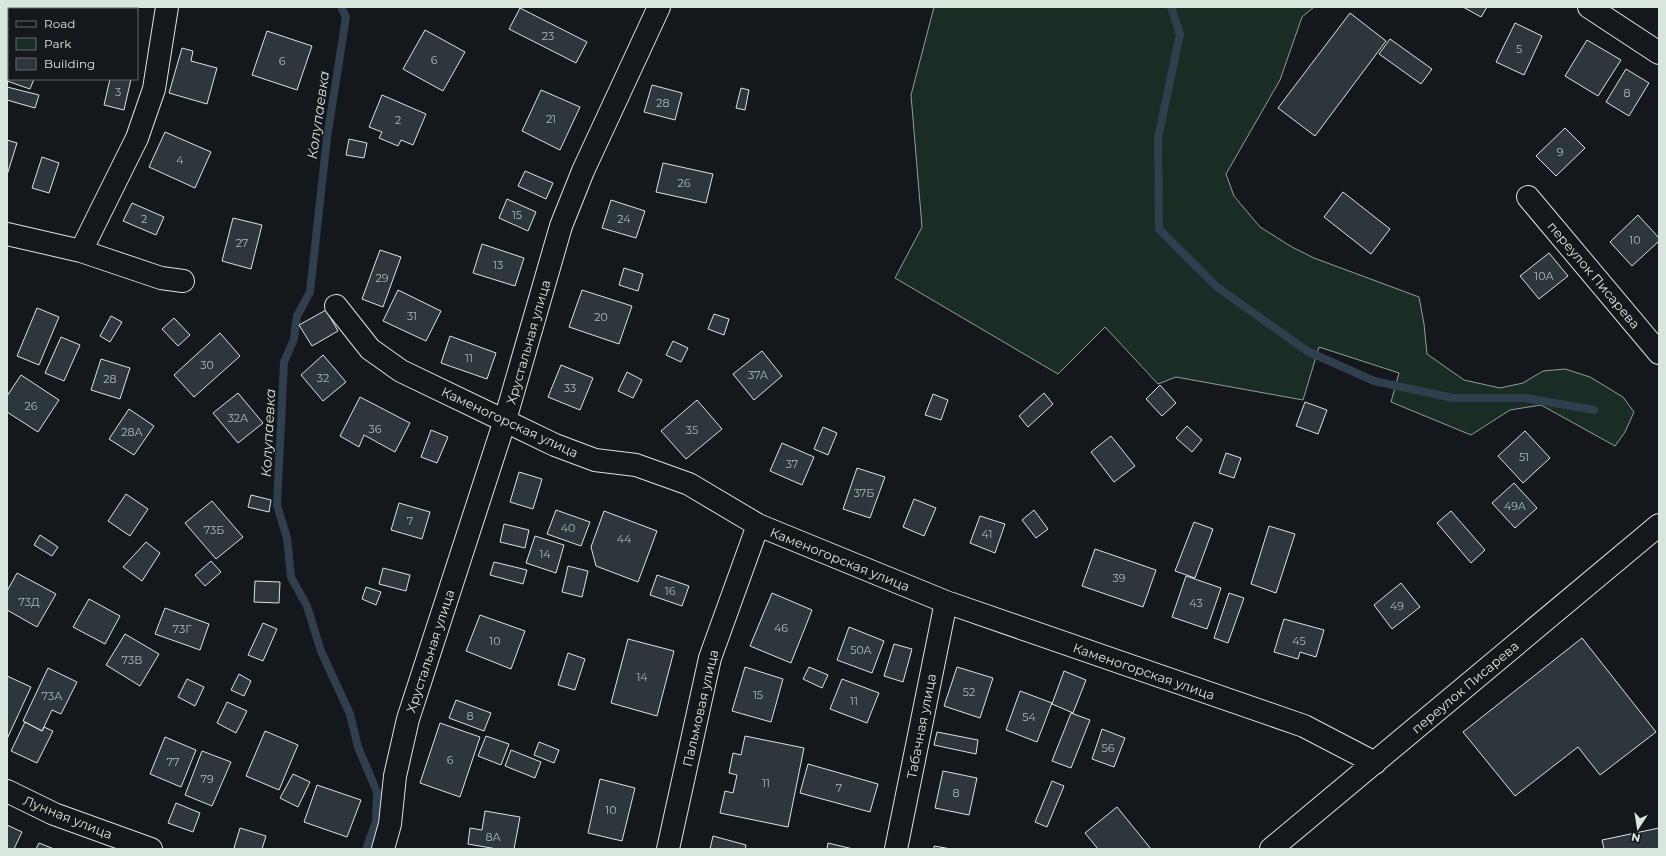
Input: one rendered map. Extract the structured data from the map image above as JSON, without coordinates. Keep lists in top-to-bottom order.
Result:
{
  "streets": {
    "street": [
      "переулок Писарева",
      "Хрустальная улица",
      "Каменогорская улица",
      "Пальмовая улица",
      "Табачная улица",
      "Лунная улица"
    ]
  },
  "crossings": [
    ["переулок Писарева", "Каменогорская улица"],
    ["Хрустальная улица", "Каменогорская улица"],
    ["Каменогорская улица", "Пальмовая улица"],
    ["Каменогорская улица", "Табачная улица"]
  ],
  "water": ["Колупаевка"],
  "house_numbers": [
    "23",
    "5",
    "6",
    "6",
    "3",
    "8",
    "28",
    "21",
    "2",
    "9",
    "4",
    "26",
    "15",
    "2",
    "24",
    "10",
    "27",
    "13",
    "10А",
    "29",
    "31",
    "20",
    "11",
    "30",
    "37А",
    "32",
    "28",
    "33",
    "26",
    "32А",
    "36",
    "35",
    "28А",
    "51",
    "37",
    "37Б",
    "49А",
    "7",
    "40",
    "73Б",
    "41",
    "44",
    "14",
    "39",
    "16",
    "73Д",
    "43",
    "49",
    "46",
    "73Г",
    "10",
    "45",
    "50А",
    "73В",
    "14",
    "52",
    "15",
    "73А",
    "11",
    "8",
    "54",
    "56",
    "6",
    "77",
    "79",
    "11",
    "7",
    "8",
    "10",
    "8А"
  ],
  "legend": ["Road", "Park", "Building"],
  "north": "bottom"
}
